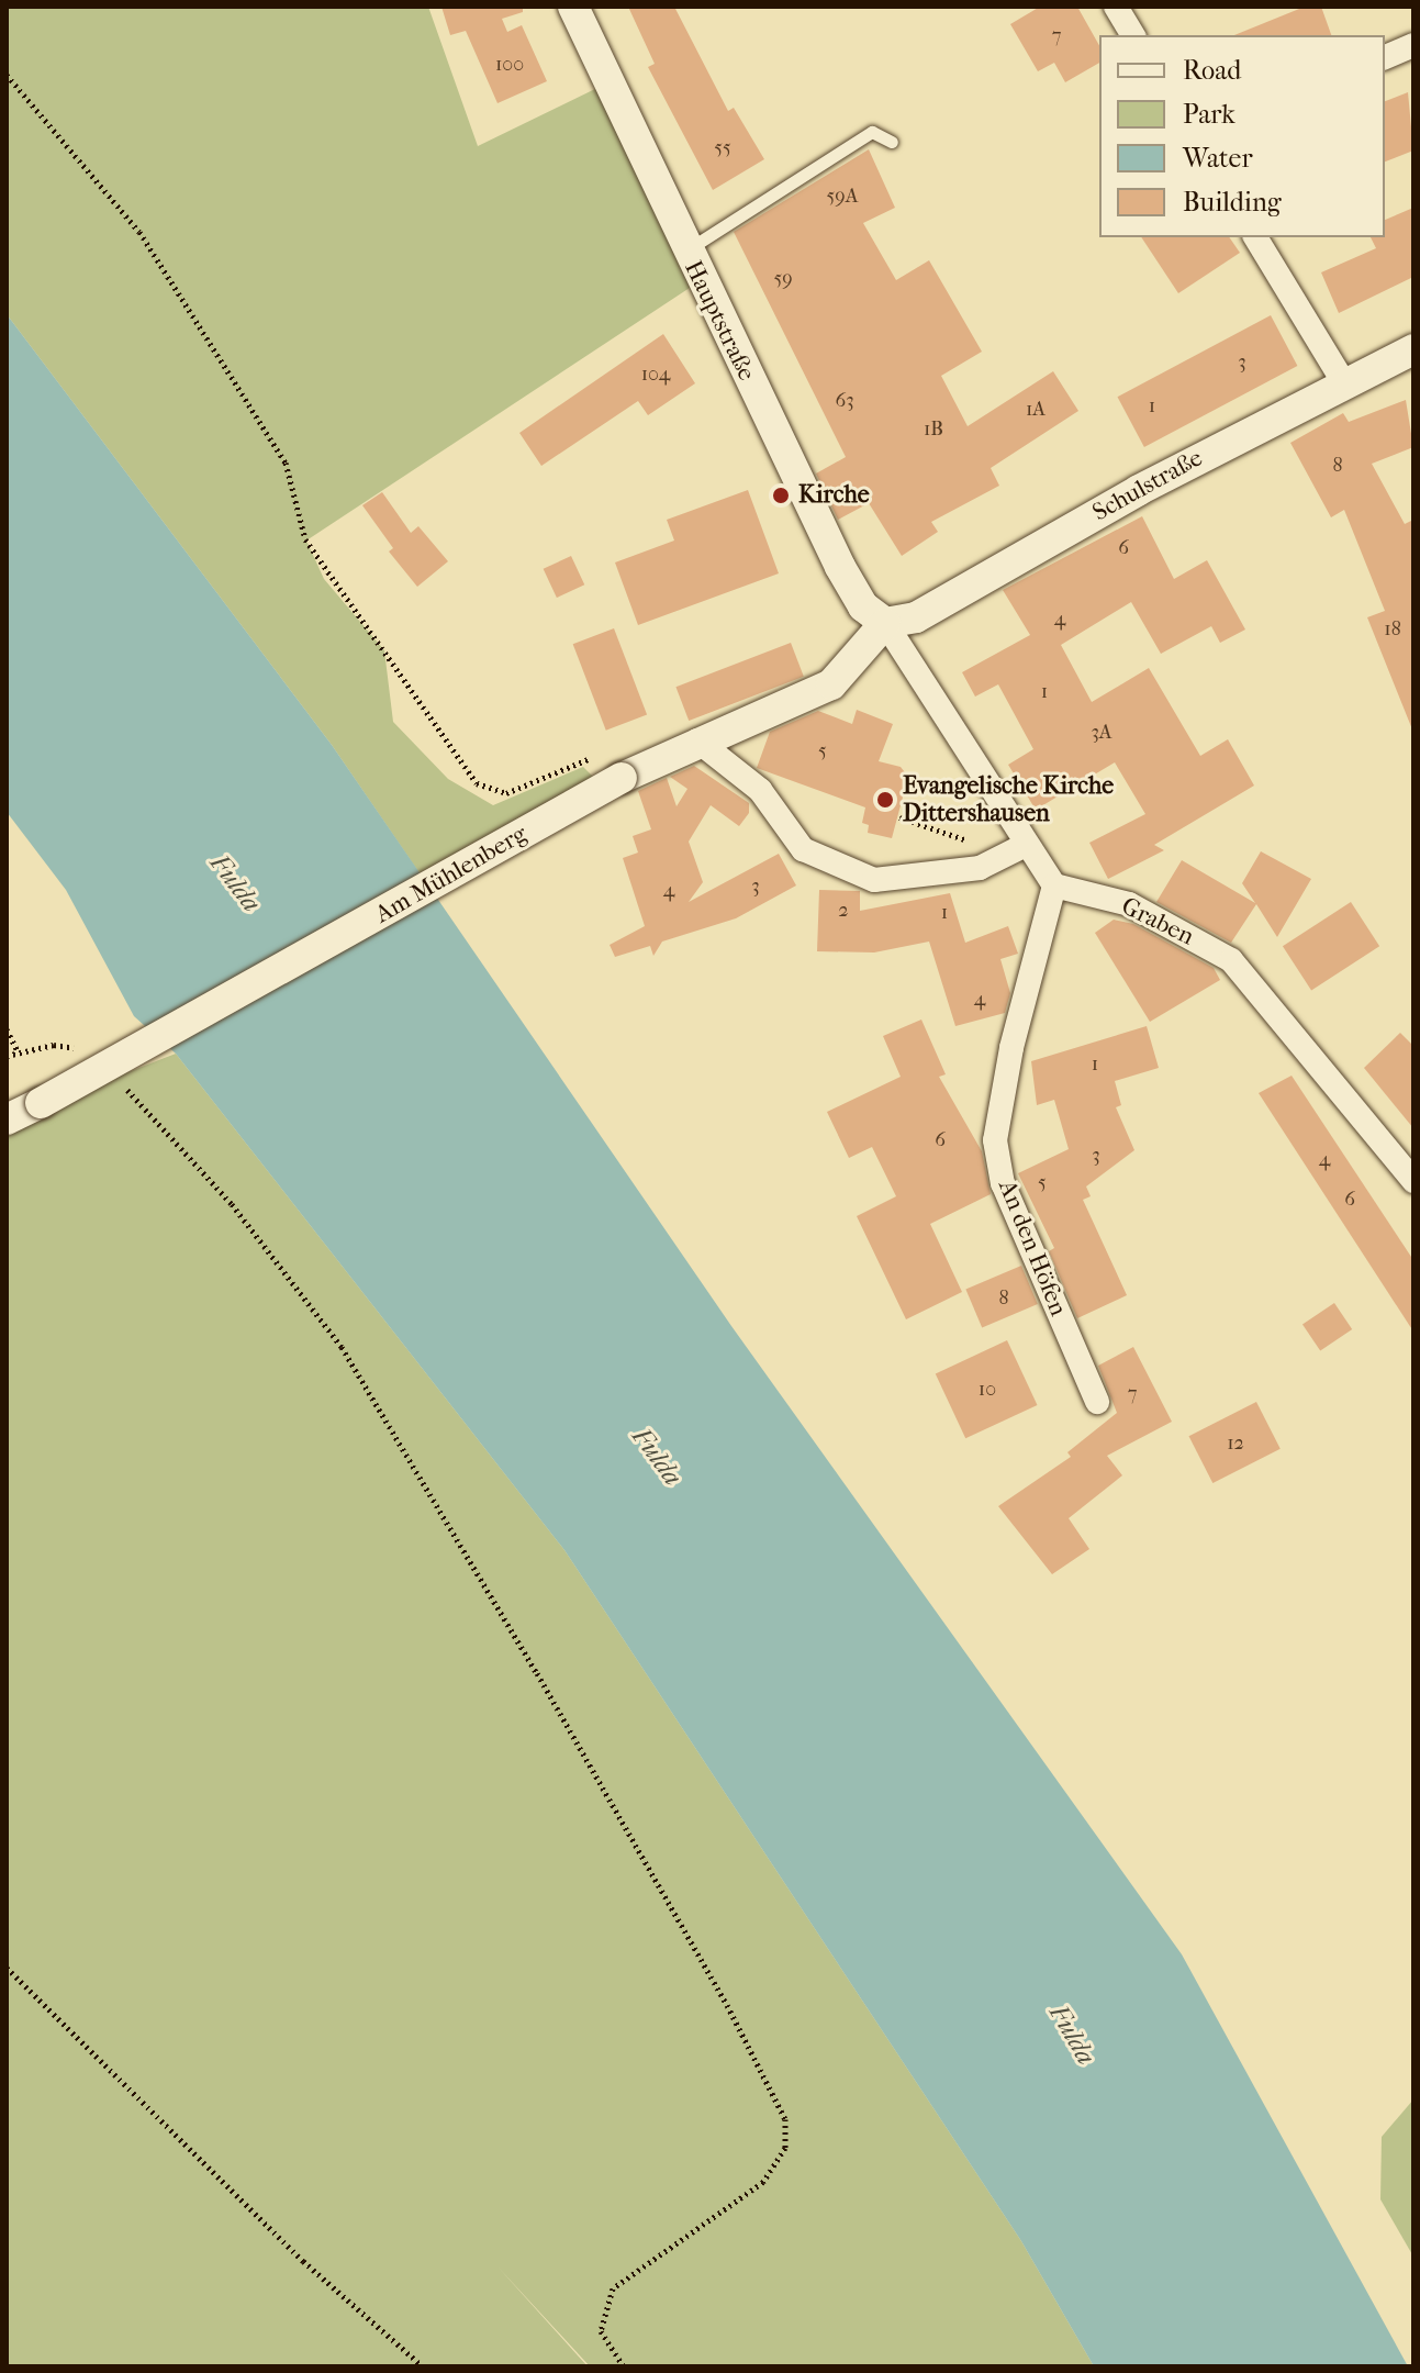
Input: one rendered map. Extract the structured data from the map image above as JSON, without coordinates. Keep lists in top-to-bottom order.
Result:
{
  "streets": {
    "street": [
      "Hauptstraße",
      "Schulstraße",
      "Am Mühlenberg",
      "Graben",
      "An den Höfen"
    ]
  },
  "crossings": [
    ["Hauptstraße", "Schulstraße"],
    ["Hauptstraße", "Am Mühlenberg"],
    ["Schulstraße", "Am Mühlenberg"],
    ["Graben", "An den Höfen"]
  ],
  "water": ["Fulda"],
  "places": ["Kirche", "Evangelische Kirche Dittershausen"],
  "house_numbers": [
    "7",
    "100",
    "55",
    "59A",
    "59",
    "3",
    "104",
    "63",
    "1",
    "1A",
    "1B",
    "8",
    "6",
    "4",
    "18",
    "1",
    "3A",
    "5",
    "3",
    "4",
    "2",
    "1",
    "4",
    "1",
    "6",
    "3",
    "4",
    "5",
    "6",
    "8",
    "10",
    "7",
    "12"
  ],
  "legend": [
    "Road",
    "Park",
    "Water",
    "Building"
  ]
}
